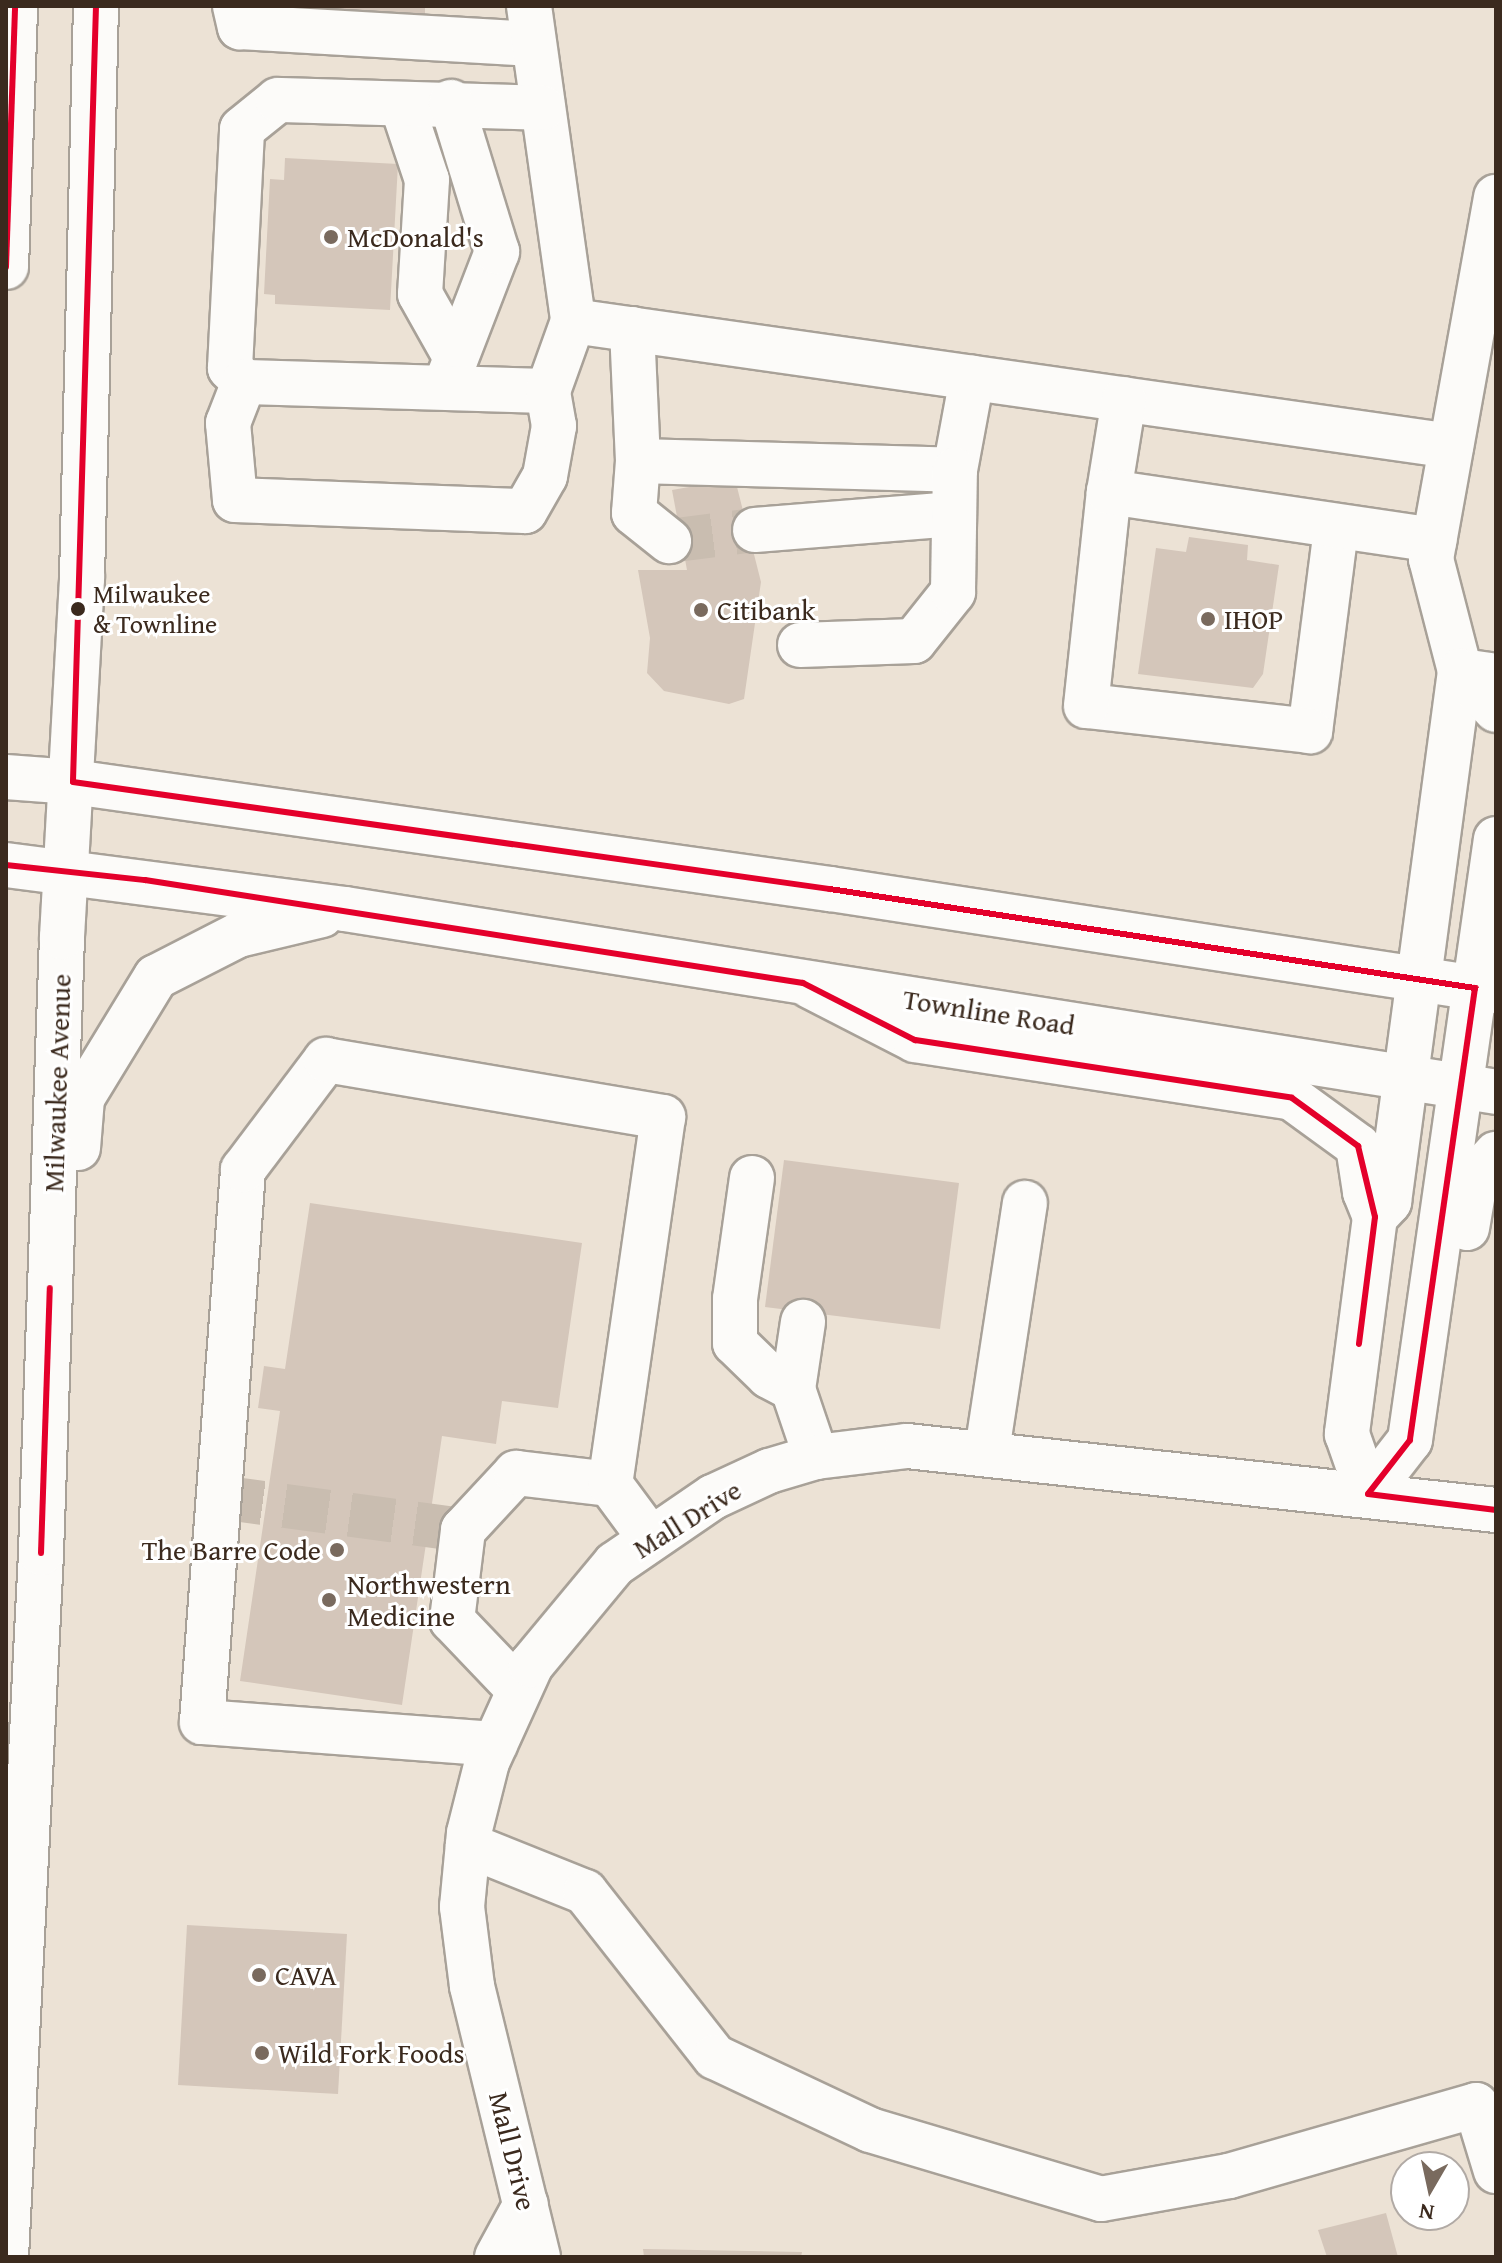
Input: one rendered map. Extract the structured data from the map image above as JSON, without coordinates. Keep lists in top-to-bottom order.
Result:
{
  "streets": {
    "main road": ["Townline Road", "Milwaukee Avenue", "Mall Drive"]
  },
  "crossings": [
    ["Townline Road", "Milwaukee Avenue"]
  ],
  "places": [
    "McDonald's",
    "Milwaukee & Townline",
    "Citibank",
    "IHOP",
    "The Barre Code",
    "Northwestern Medicine",
    "CAVA",
    "Wild Fork Foods"
  ],
  "north": "bottom"
}
